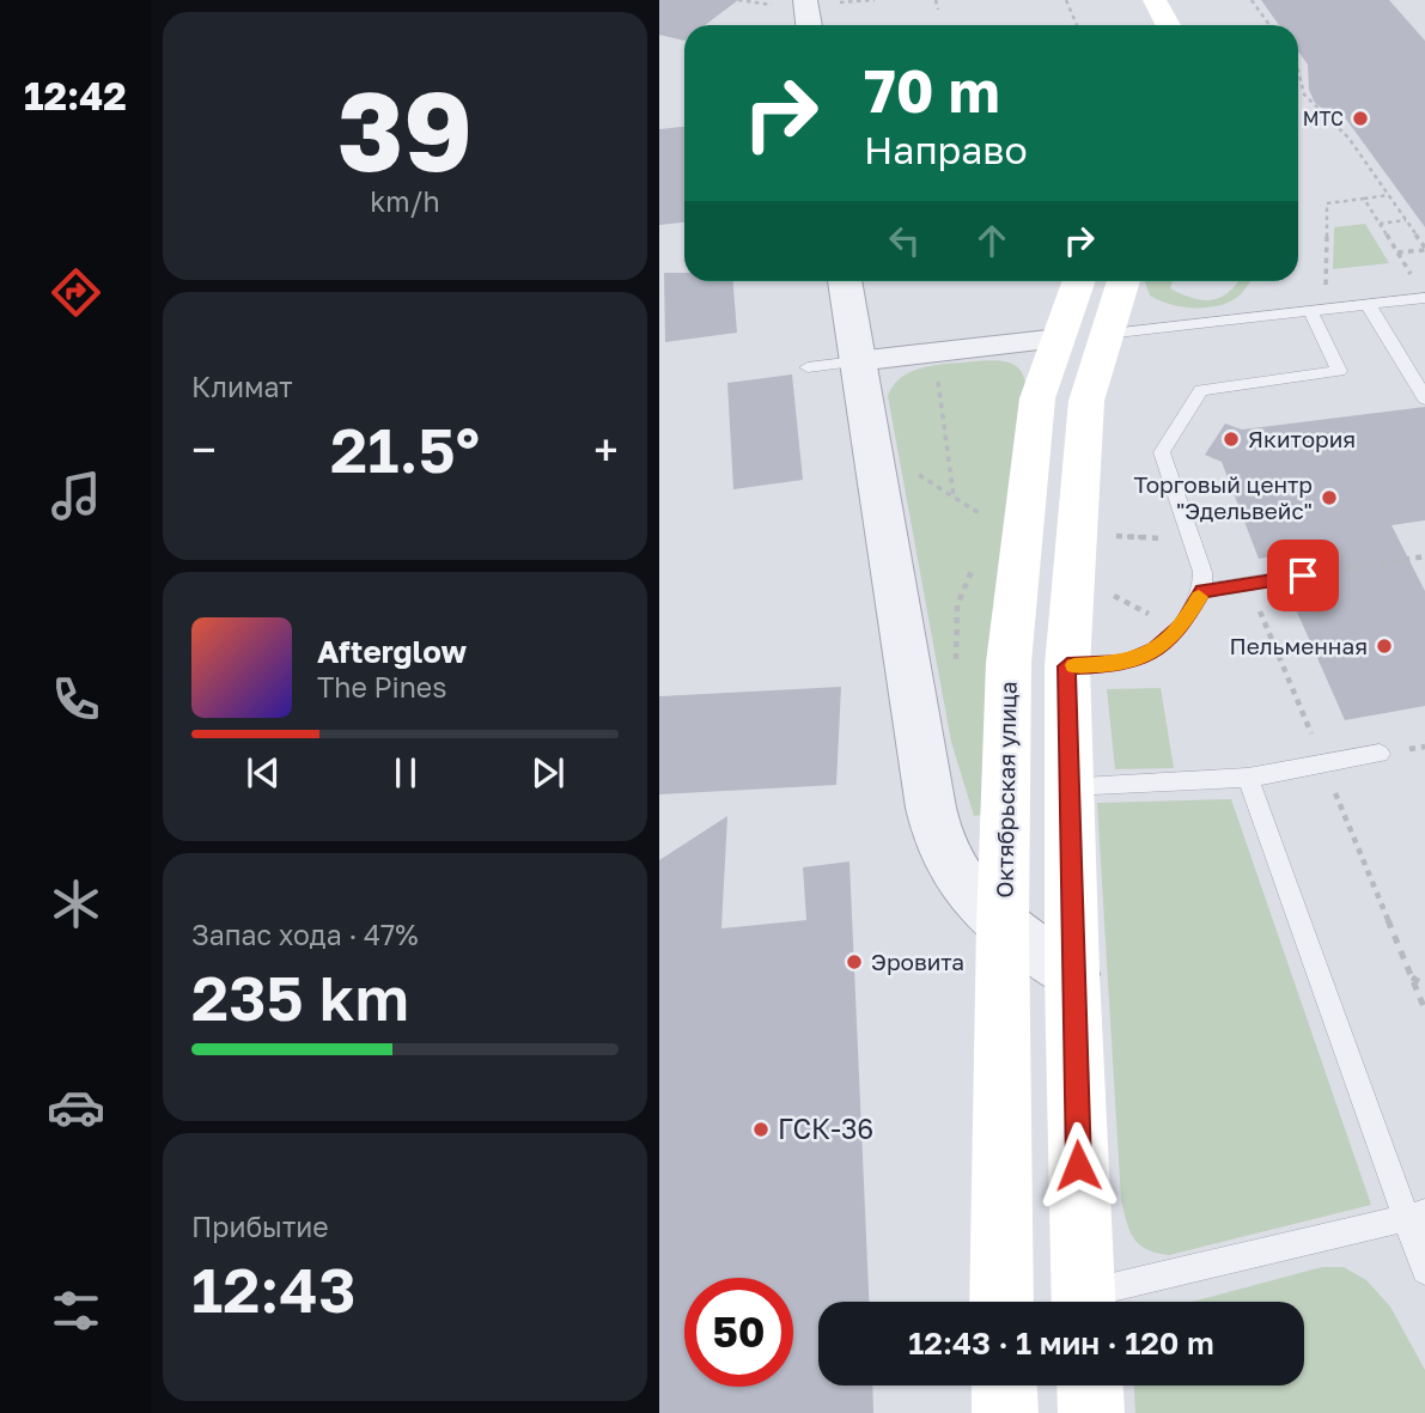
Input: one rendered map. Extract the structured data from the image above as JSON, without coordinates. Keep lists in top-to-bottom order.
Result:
{
  "streets": {
    "main road": ["Октябрьская улица"]
  },
  "places": [
    "МТС",
    "Якитория",
    "Торговый центр \"Эдельвейс\"",
    "Пельменная",
    "Эровита",
    "ГСК-36"
  ],
  "page": {
    "tabs": "12:42",
    "tile": [
      ["39", "km/h"],
      "Климат",
      ["Запас хода · 47%", "235 km"],
      ["Прибытие", "12:43"]
    ],
    "turn": ["70 m", "Направо"],
    "heat": ["−", "21.5°", "+"],
    "song": ["Afterglow", "The Pines"],
    "limit": "50",
    "trip": "12:43 · 1 мин · 120 m"
  }
}
